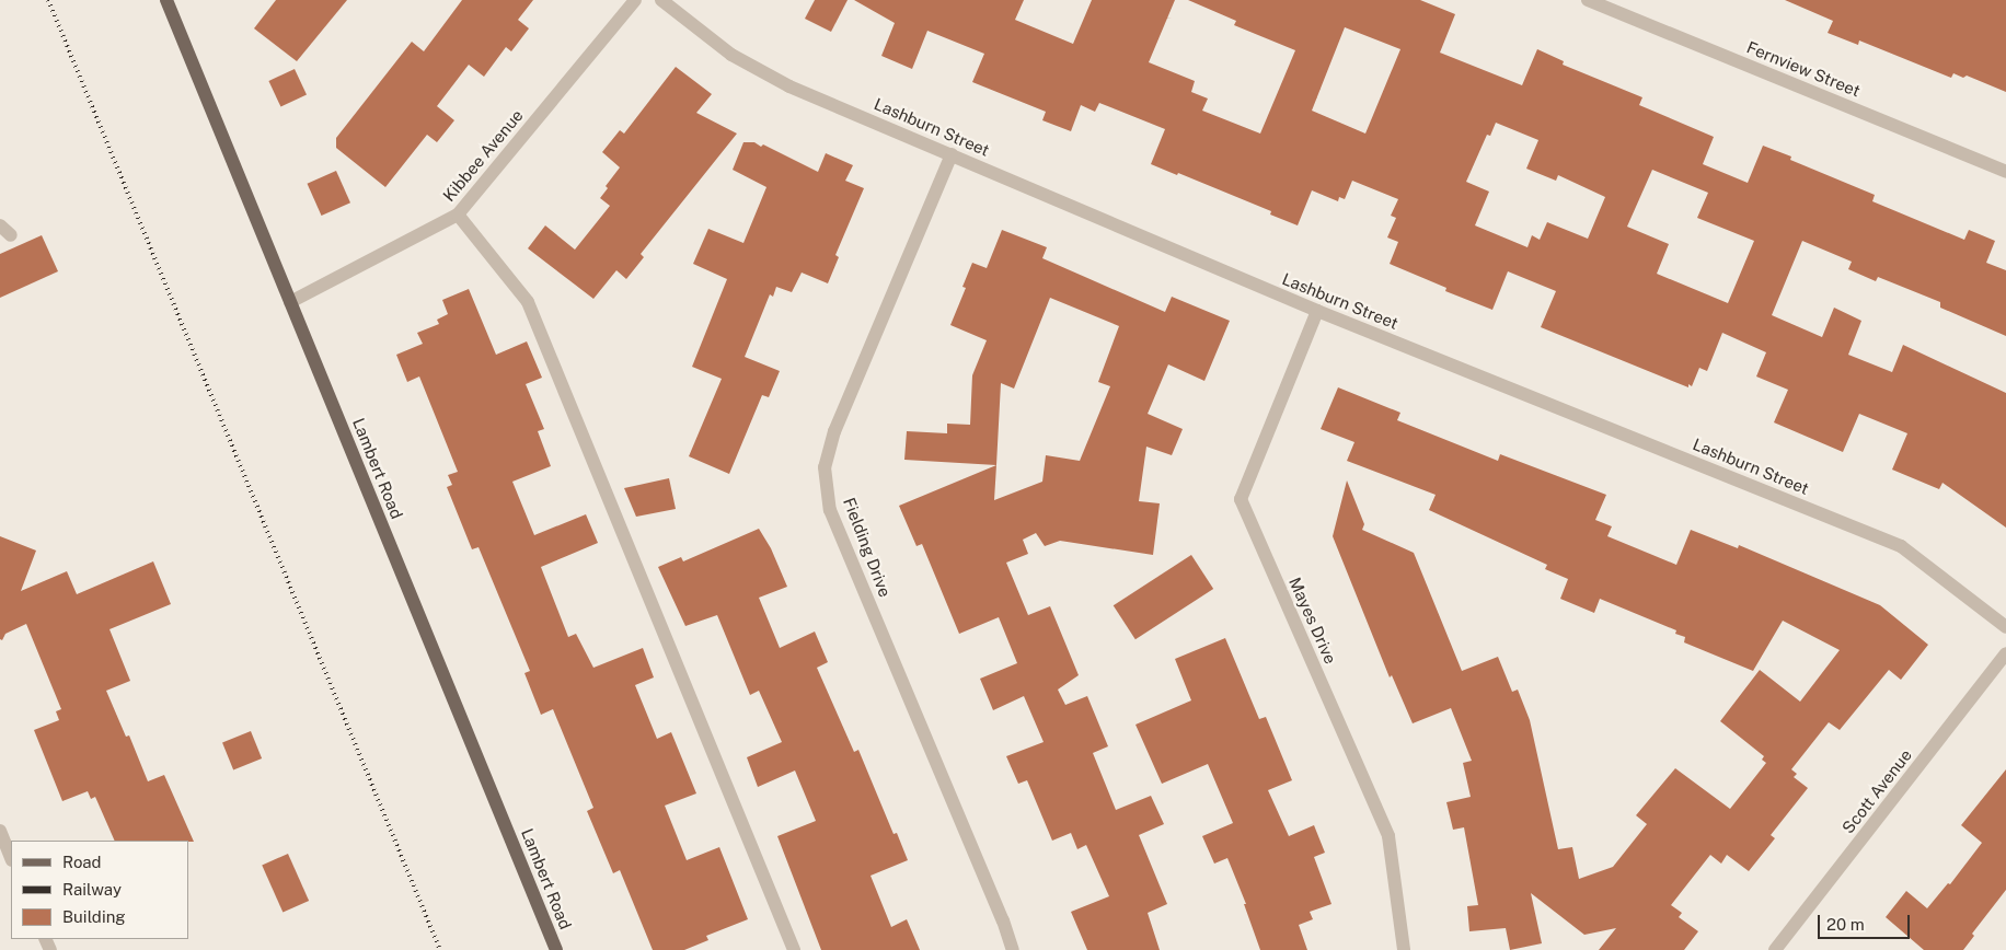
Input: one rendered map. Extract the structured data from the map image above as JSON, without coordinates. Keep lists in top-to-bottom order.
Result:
{
  "streets": {
    "main road": ["Lambert Road"],
    "street": [
      "Fernview Street",
      "Lashburn Street",
      "Kibbee Avenue",
      "Fielding Drive",
      "Mayes Drive",
      "Scott Avenue"
    ]
  },
  "crossings": [
    ["Lashburn Street", "Fielding Drive"],
    ["Lashburn Street", "Mayes Drive"],
    ["Kibbee Avenue", "Lambert Road"]
  ],
  "legend": ["Road", "Railway", "Building"],
  "scale_bar": "20 m"
}
